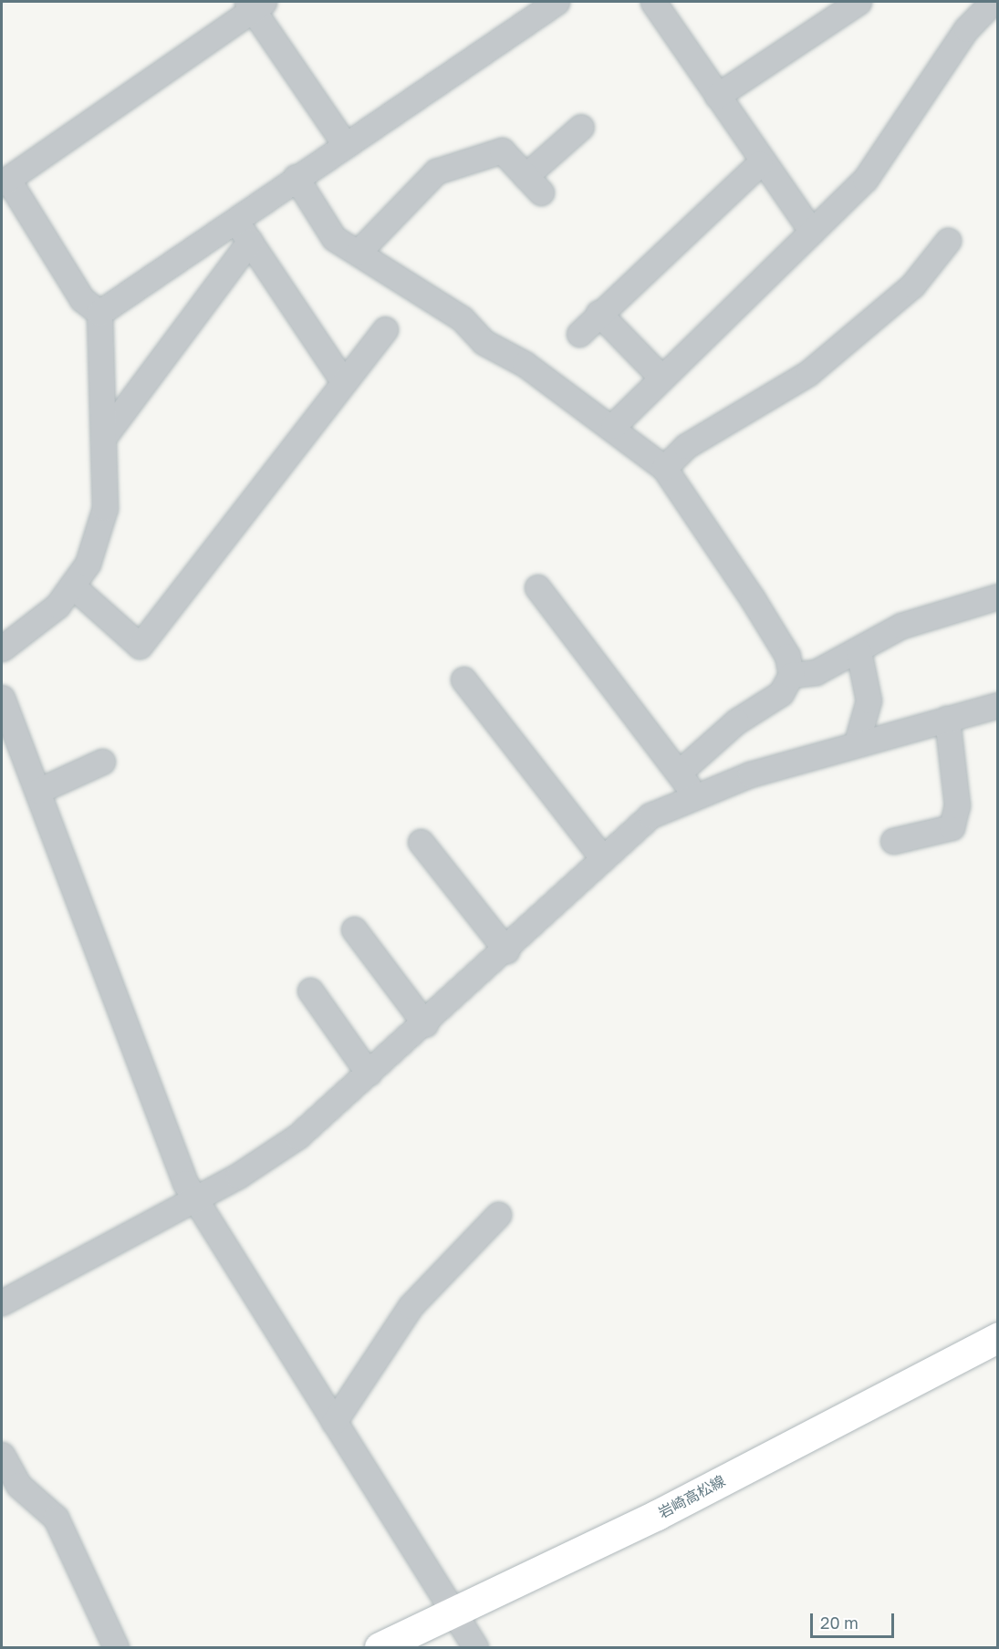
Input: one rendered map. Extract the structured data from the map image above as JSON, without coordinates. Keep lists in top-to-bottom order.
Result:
{
  "streets": {
    "main road": ["岩崎高松線"]
  },
  "scale_bar": "20 m"
}
